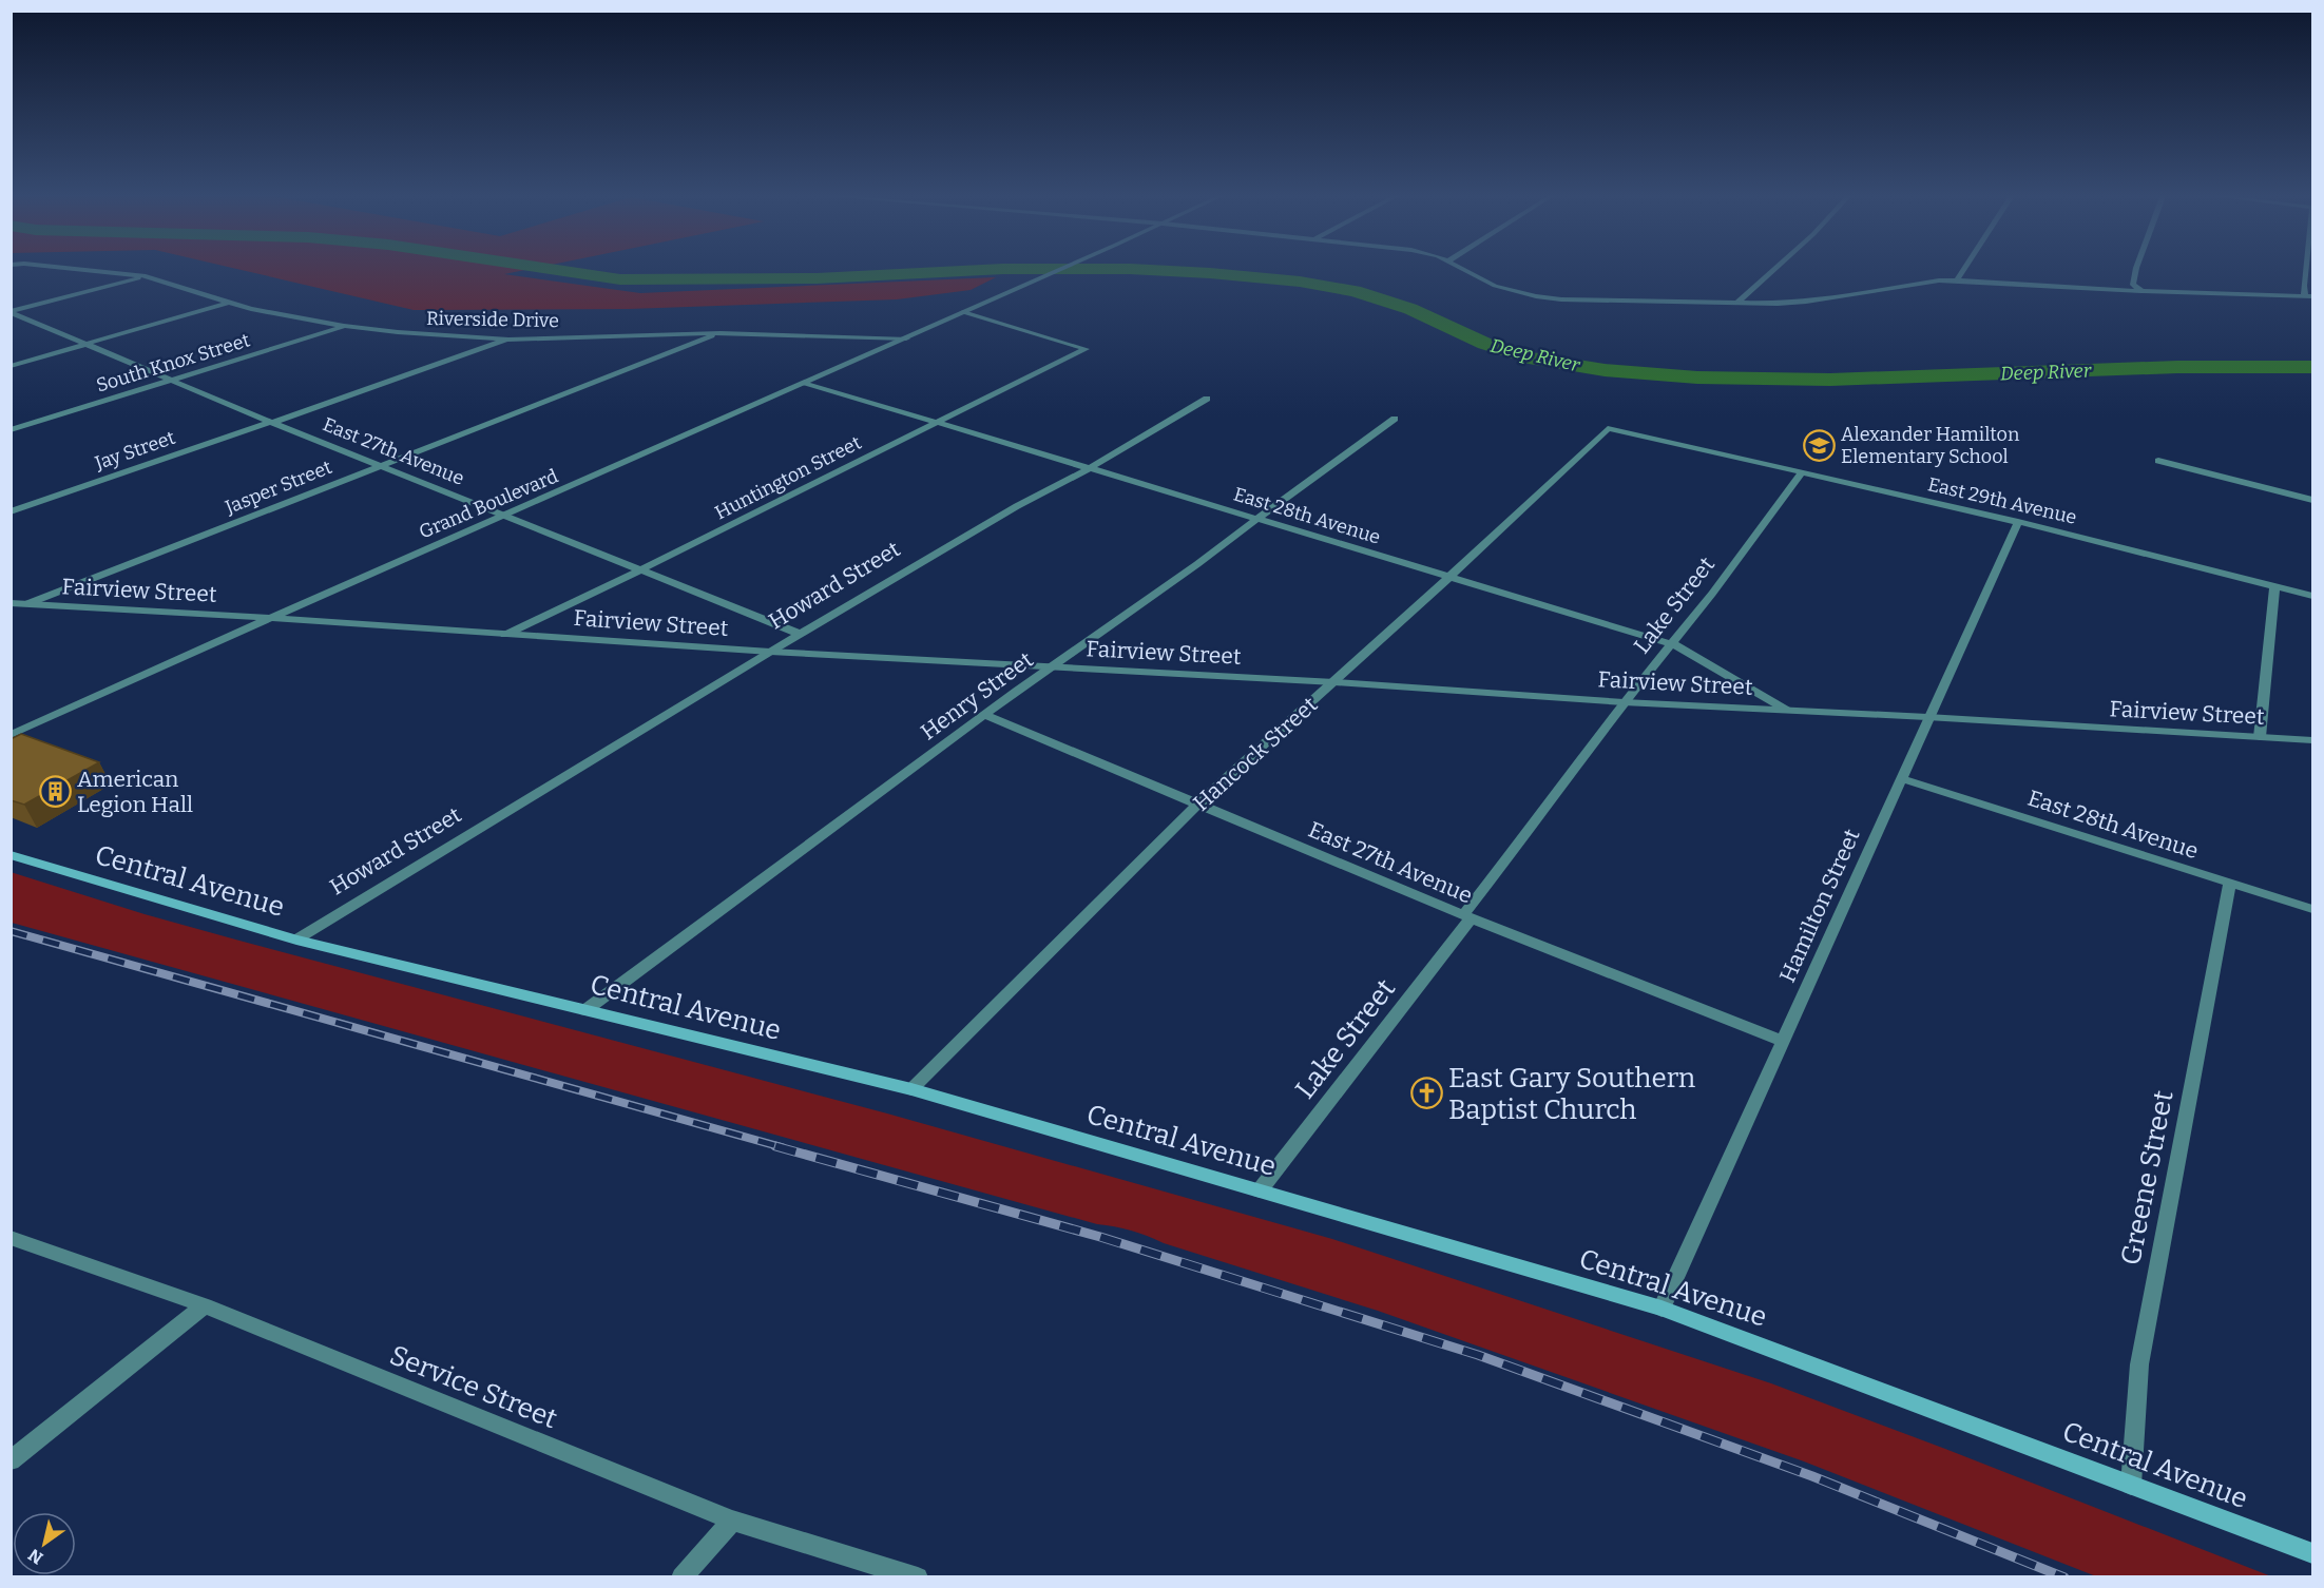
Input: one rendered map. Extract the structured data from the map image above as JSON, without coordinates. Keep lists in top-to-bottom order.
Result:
{
  "streets": {
    "main road": ["Central Avenue"],
    "street": [
      "Riverside Drive",
      "South Knox Street",
      "Jay Street",
      "East 27th Avenue",
      "Huntington Street",
      "Jasper Street",
      "East 29th Avenue",
      "Grand Boulevard",
      "East 28th Avenue",
      "Howard Street",
      "Fairview Street",
      "Lake Street",
      "Henry Street",
      "Hancock Street",
      "Hamilton Street",
      "Greene Street",
      "Service Street"
    ]
  },
  "crossings": [
    ["Riverside Drive", "South Knox Street"],
    ["Riverside Drive", "Jay Street"],
    ["Riverside Drive", "Jasper Street"],
    ["Riverside Drive", "Grand Boulevard"],
    ["South Knox Street", "East 27th Avenue"],
    ["Jay Street", "East 27th Avenue"],
    ["East 27th Avenue", "Huntington Street"],
    ["East 27th Avenue", "Jasper Street"],
    ["East 27th Avenue", "Grand Boulevard"],
    ["East 27th Avenue", "Howard Street"],
    ["East 27th Avenue", "Lake Street"],
    ["East 27th Avenue", "Henry Street"],
    ["East 27th Avenue", "Hancock Street"],
    ["East 27th Avenue", "Hamilton Street"],
    ["Huntington Street", "Grand Boulevard"],
    ["Huntington Street", "East 28th Avenue"],
    ["Huntington Street", "Fairview Street"],
    ["Jasper Street", "Fairview Street"],
    ["East 29th Avenue", "Lake Street"],
    ["East 29th Avenue", "Hancock Street"],
    ["East 29th Avenue", "Hamilton Street"],
    ["Grand Boulevard", "East 28th Avenue"],
    ["Grand Boulevard", "Fairview Street"],
    ["East 28th Avenue", "Howard Street"],
    ["East 28th Avenue", "Fairview Street"],
    ["East 28th Avenue", "Lake Street"],
    ["East 28th Avenue", "Henry Street"],
    ["East 28th Avenue", "Hancock Street"],
    ["East 28th Avenue", "Hamilton Street"],
    ["East 28th Avenue", "Greene Street"],
    ["Howard Street", "Fairview Street"],
    ["Howard Street", "Central Avenue"],
    ["Fairview Street", "Lake Street"],
    ["Fairview Street", "Henry Street"],
    ["Fairview Street", "Hancock Street"],
    ["Fairview Street", "Hamilton Street"],
    ["Lake Street", "Central Avenue"],
    ["Henry Street", "Central Avenue"],
    ["Hancock Street", "Central Avenue"],
    ["Central Avenue", "Hamilton Street"],
    ["Central Avenue", "Greene Street"]
  ],
  "water": ["Deep River"],
  "places": {
    "school or university": ["Alexander Hamilton Elementary School"],
    "building": ["American Legion Hall"],
    "church": ["East Gary Southern Baptist Church"]
  },
  "north": "bottom left"
}
